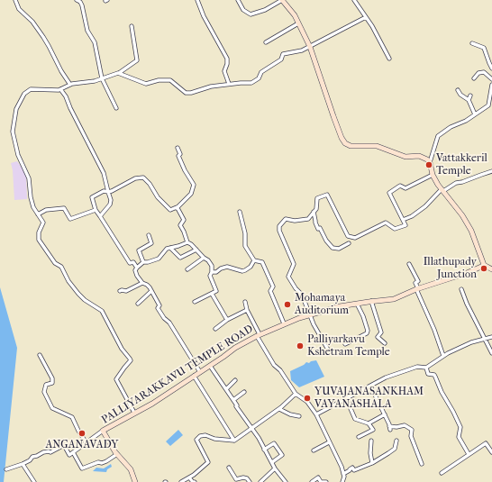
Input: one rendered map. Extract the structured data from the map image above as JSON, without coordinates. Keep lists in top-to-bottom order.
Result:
{
  "streets": {
    "street": ["PALLIYARAKKAVU TEMPLE ROAD"]
  },
  "places": [
    "Vattakkeril Temple",
    "Illathupady Junction",
    "Mohamaya Auditorium",
    "Palliyarkavu Kshetram Temple",
    "YUVAJANASANKHAM VAYANASHALA",
    "ANGANAVADY"
  ]
}
